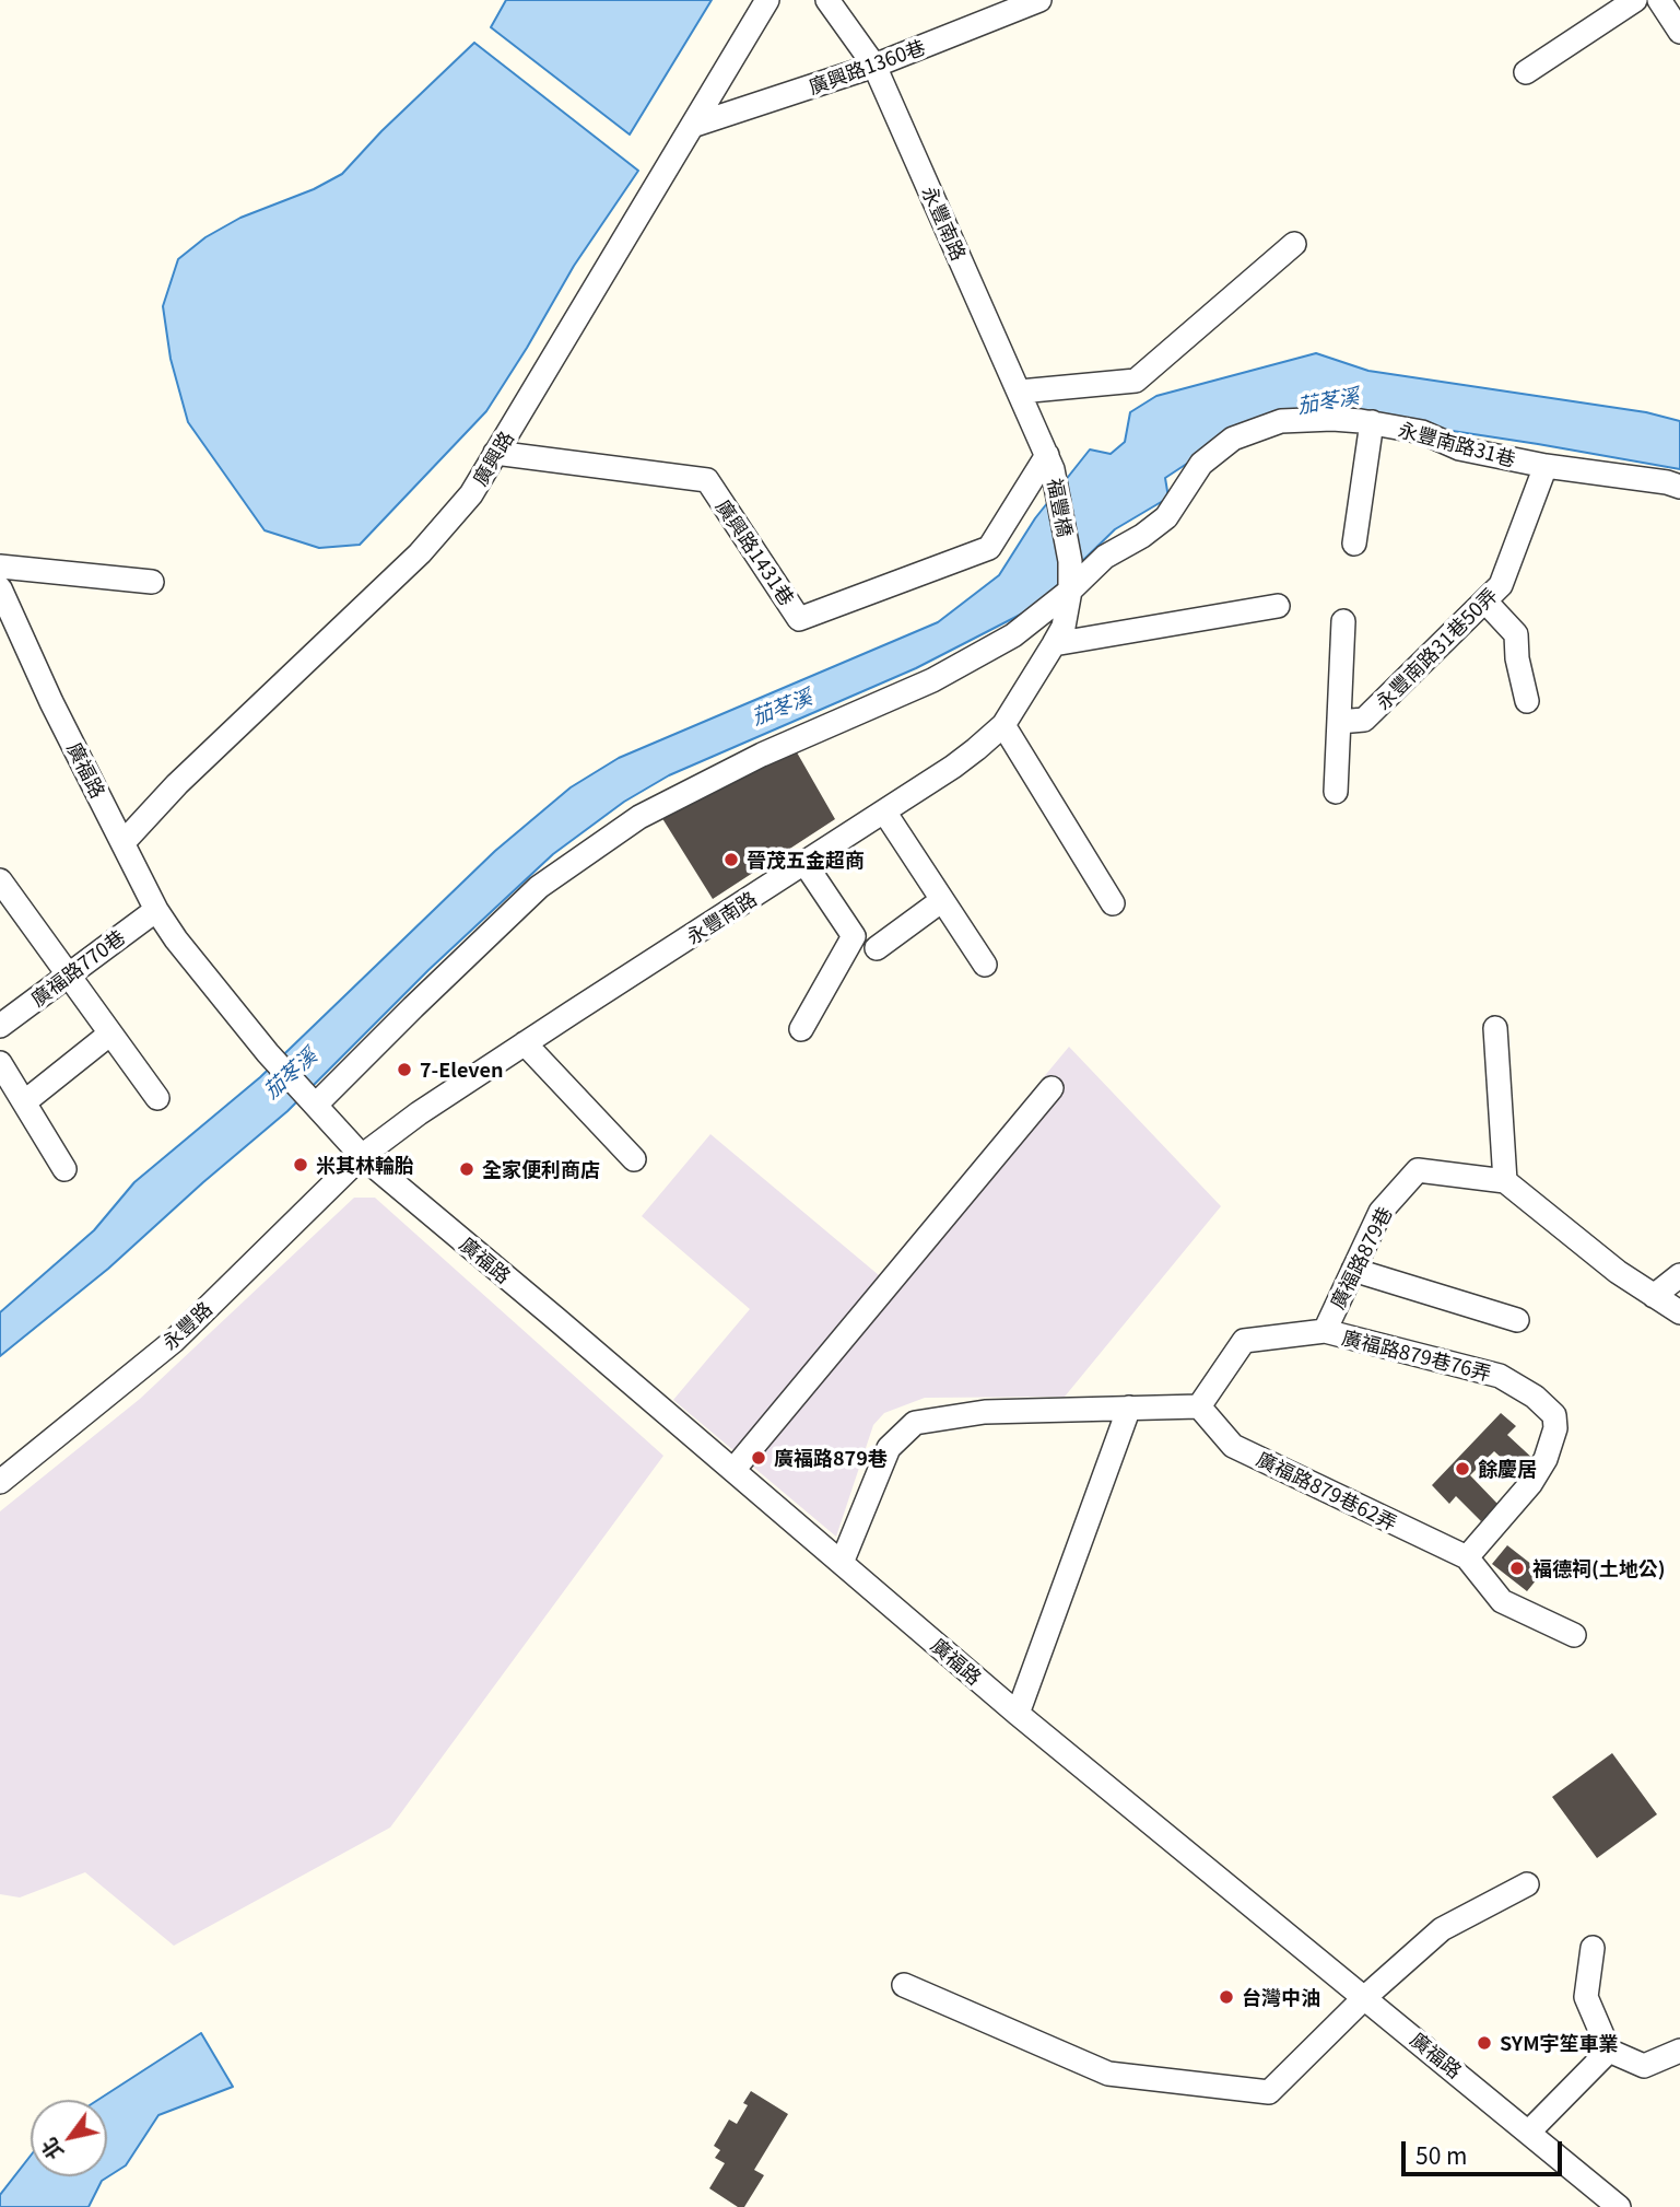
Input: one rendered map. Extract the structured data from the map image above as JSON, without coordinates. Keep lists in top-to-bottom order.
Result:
{
  "streets": {
    "street": [
      "廣興路1360巷",
      "永豐南路",
      "永豐南路31巷",
      "廣興路",
      "福豐橋",
      "廣興路1431巷",
      "永豐南路31巷50弄",
      "廣福路",
      "廣福路770巷",
      "廣福路879巷",
      "永豐路",
      "廣福路879巷76弄",
      "廣福路879巷62弄"
    ]
  },
  "crossings": [
    ["廣興路1360巷", "永豐南路"],
    ["廣興路1360巷", "廣興路"],
    ["永豐南路", "永豐南路31巷"],
    ["永豐南路", "福豐橋"],
    ["永豐南路", "廣興路1431巷"],
    ["永豐南路", "廣福路"],
    ["永豐南路", "永豐路"],
    ["永豐南路31巷", "永豐南路31巷50弄"],
    ["永豐南路31巷", "廣福路"],
    ["廣興路", "廣興路1431巷"],
    ["廣興路", "廣福路"],
    ["福豐橋", "廣興路1431巷"],
    ["廣福路", "廣福路770巷"],
    ["廣福路", "永豐路"],
    ["廣福路879巷", "廣福路879巷76弄"],
    ["廣福路879巷", "廣福路879巷62弄"],
    ["廣福路879巷76弄", "廣福路879巷62弄"]
  ],
  "water": ["茄苳溪"],
  "places": [
    "晉茂五金超商",
    "7-Eleven",
    "米其林輪胎",
    "全家便利商店",
    "廣福路879巷",
    "餘慶居",
    "福德祠(土地公)",
    "台灣中油",
    "SYM宇笙車業"
  ],
  "scale_bar": "50 m",
  "north": "bottom left"
}
